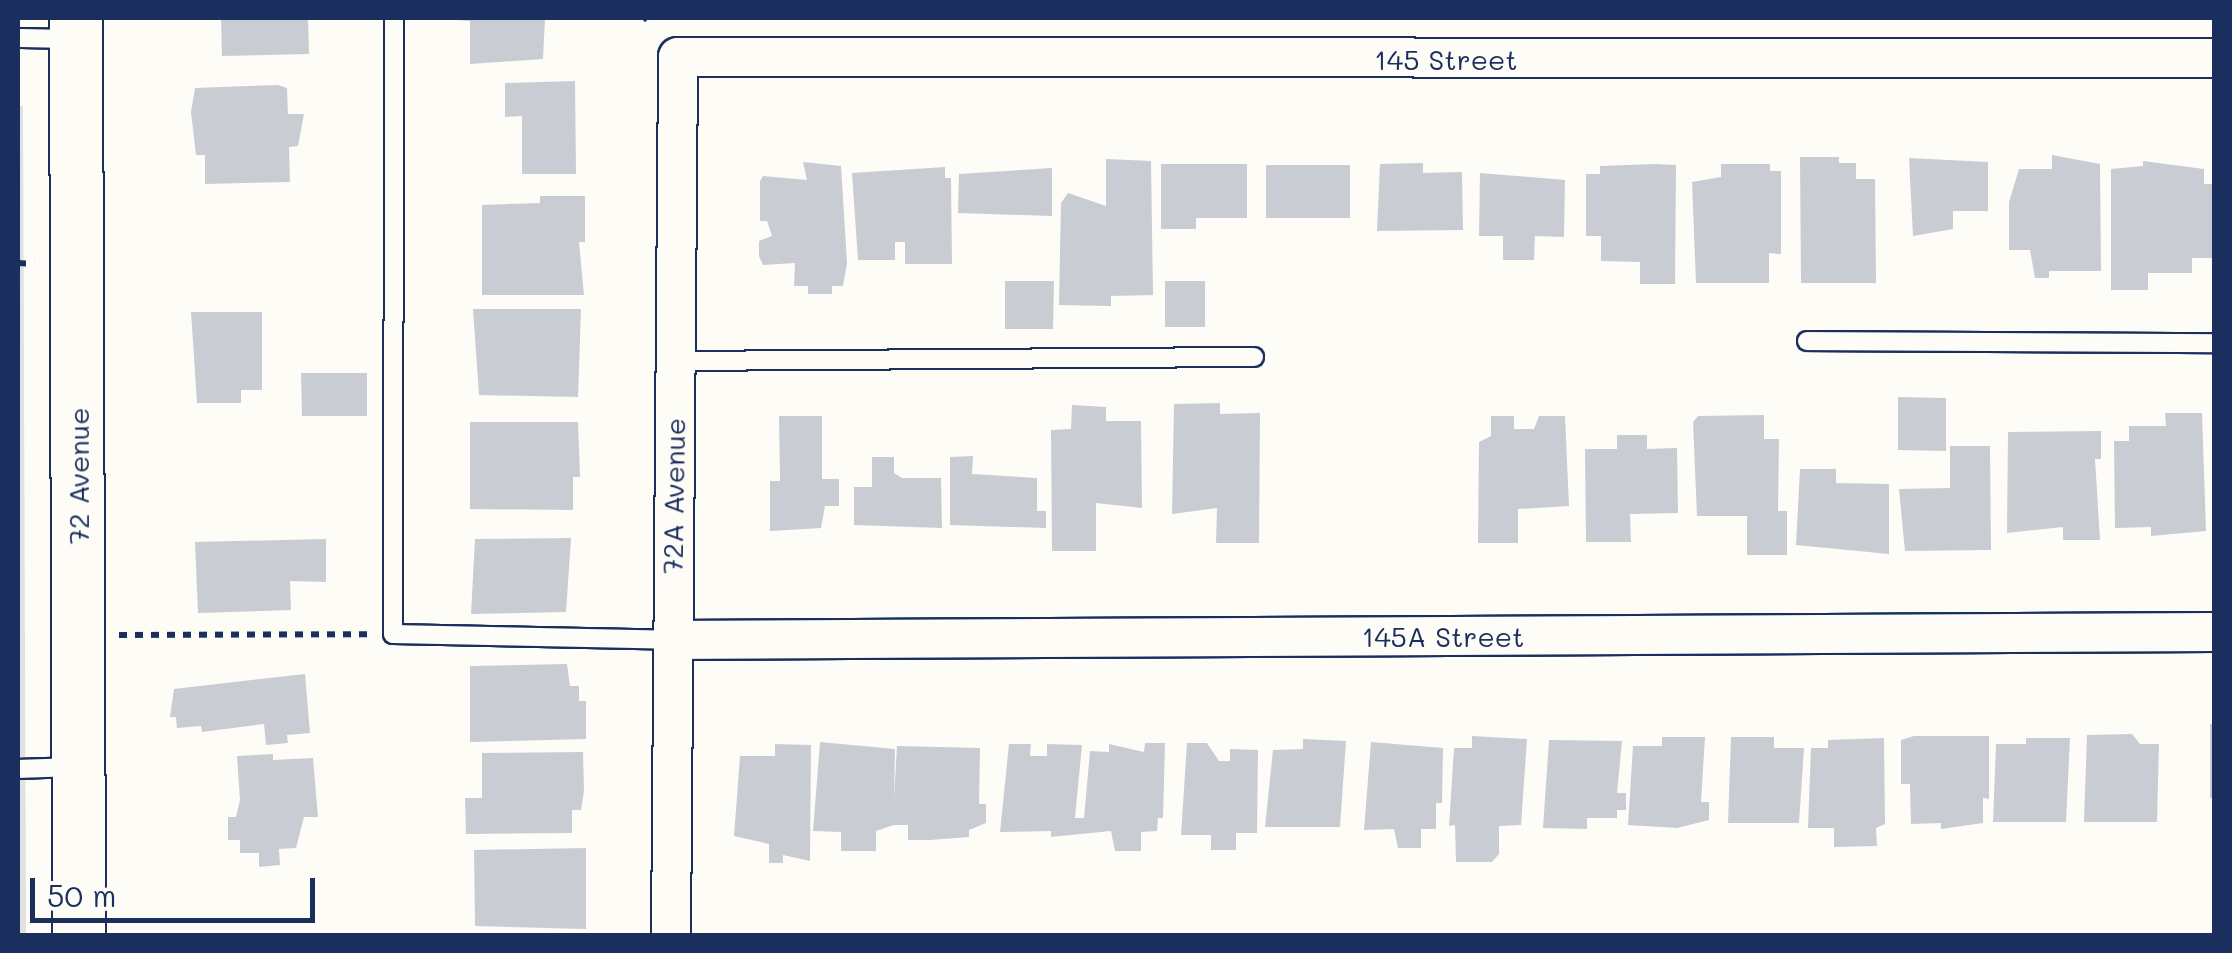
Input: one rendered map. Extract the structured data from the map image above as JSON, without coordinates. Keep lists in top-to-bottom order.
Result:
{
  "streets": {
    "main road": ["72 Avenue"],
    "street": ["145 Street", "72A Avenue", "145A Street"]
  },
  "crossings": [
    ["145 Street", "72A Avenue"],
    ["72A Avenue", "145A Street"]
  ],
  "scale_bar": "50 m"
}
